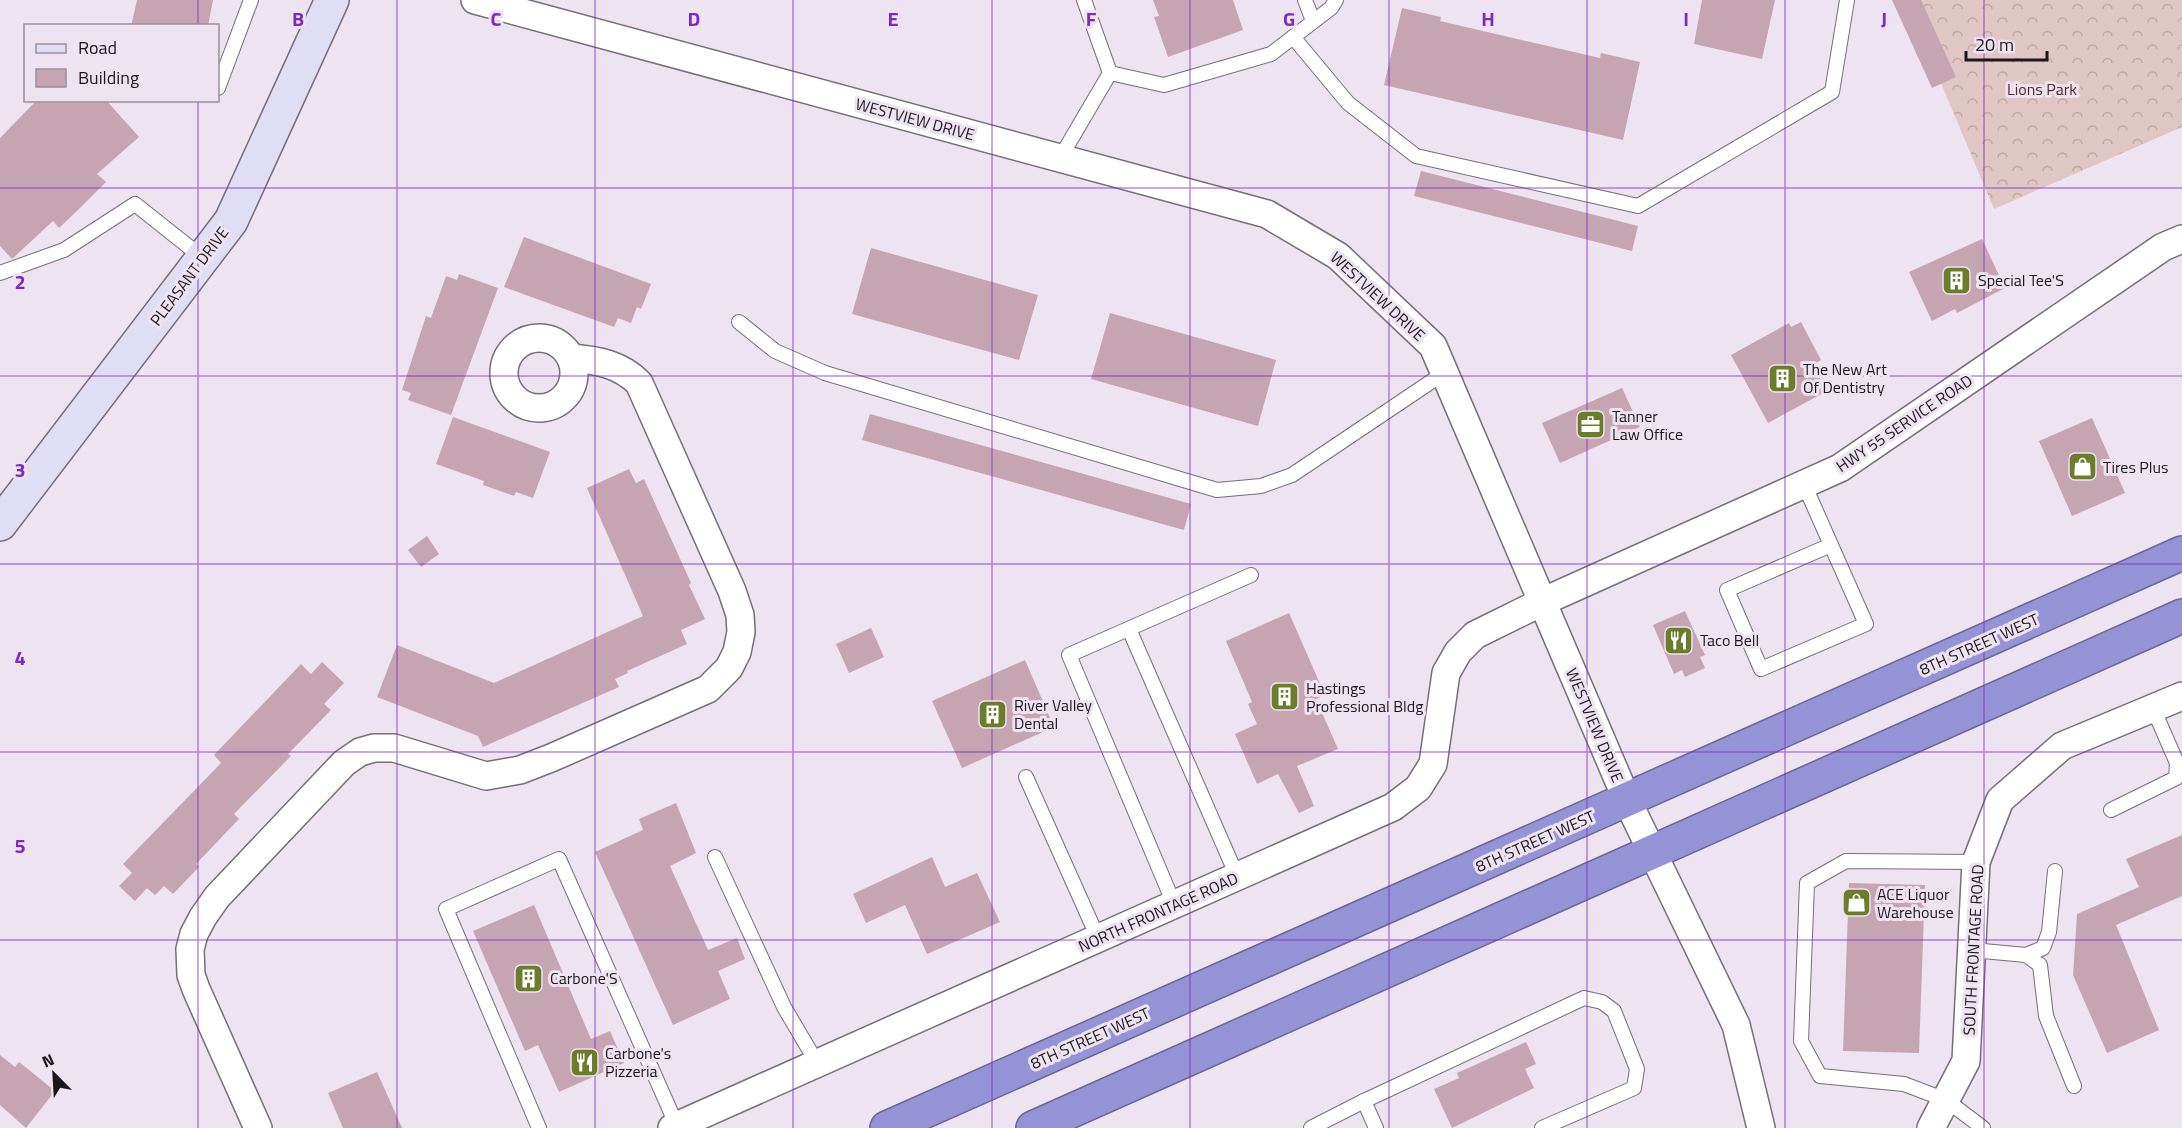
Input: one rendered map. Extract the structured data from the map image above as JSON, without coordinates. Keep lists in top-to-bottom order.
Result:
{
  "streets": {
    "highway": ["8TH STREET WEST"],
    "street": [
      "WESTVIEW DRIVE",
      "PLEASANT DRIVE",
      "HWY 55 SERVICE ROAD",
      "NORTH FRONTAGE ROAD",
      "SOUTH FRONTAGE ROAD"
    ]
  },
  "crossings": [
    ["WESTVIEW DRIVE", "HWY 55 SERVICE ROAD"],
    ["WESTVIEW DRIVE", "8TH STREET WEST"],
    ["WESTVIEW DRIVE", "NORTH FRONTAGE ROAD"],
    ["HWY 55 SERVICE ROAD", "NORTH FRONTAGE ROAD"]
  ],
  "parks": ["Lions Park"],
  "places": {
    "building": [
      "Special Tee'S",
      "The New Art Of Dentistry",
      "Hastings Professional Bldg",
      "River Valley Dental",
      "Carbone'S"
    ],
    "office": ["Tanner Law Office"],
    "shop": ["Tires Plus", "ACE Liquor Warehouse"],
    "restaurant": ["Taco Bell", "Carbone's Pizzeria"]
  },
  "legend": ["Road", "Building"],
  "scale_bar": "20 m",
  "north": "top left",
  "grid": {
    "columns": [
      "B",
      "C",
      "D",
      "E",
      "F",
      "G",
      "H",
      "I",
      "J"
    ],
    "rows": [
      "2",
      "3",
      "4",
      "5"
    ]
  }
}
